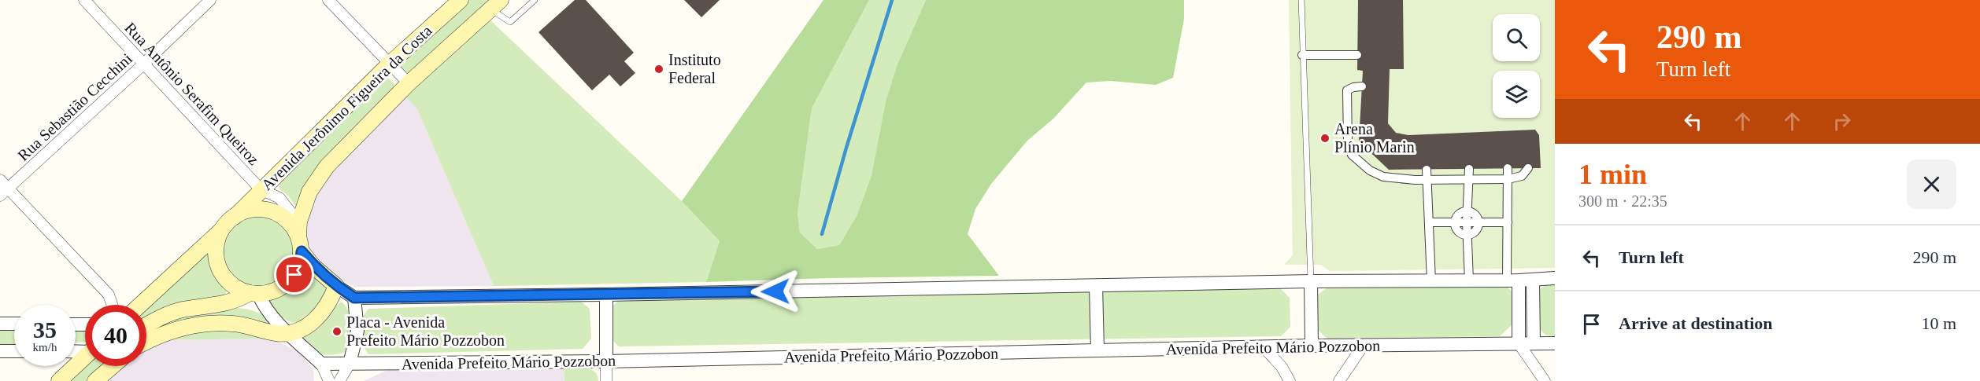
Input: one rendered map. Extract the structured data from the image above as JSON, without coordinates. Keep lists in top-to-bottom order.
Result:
{
  "streets": {
    "main road": ["Avenida Jerônimo Figueira da Costa"],
    "street": ["Rua Antônio Serafim Queiroz", "Rua Sebastião Cecchini", "Avenida Prefeito Mário Pozzobon"]
  },
  "crossings": [
    ["Rua Antônio Serafim Queiroz", "Rua Sebastião Cecchini"],
    ["Rua Antônio Serafim Queiroz", "Avenida Jerônimo Figueira da Costa"]
  ],
  "places": ["Instituto Federal", "Arena Plínio Marin", "Placa - Avenida Prefeito Mário Pozzobon"],
  "page": {
    "turn": ["290 m", "Turn left"],
    "heading": ["1 min", "300 m · 22:35"],
    "list": [
      {
        "name": "Turn left",
        "value": "290 m"
      },
      {
        "name": "Arrive at destination",
        "value": "10 m"
      }
    ],
    "speed": "35 km/h",
    "limit": "40"
  }
}
